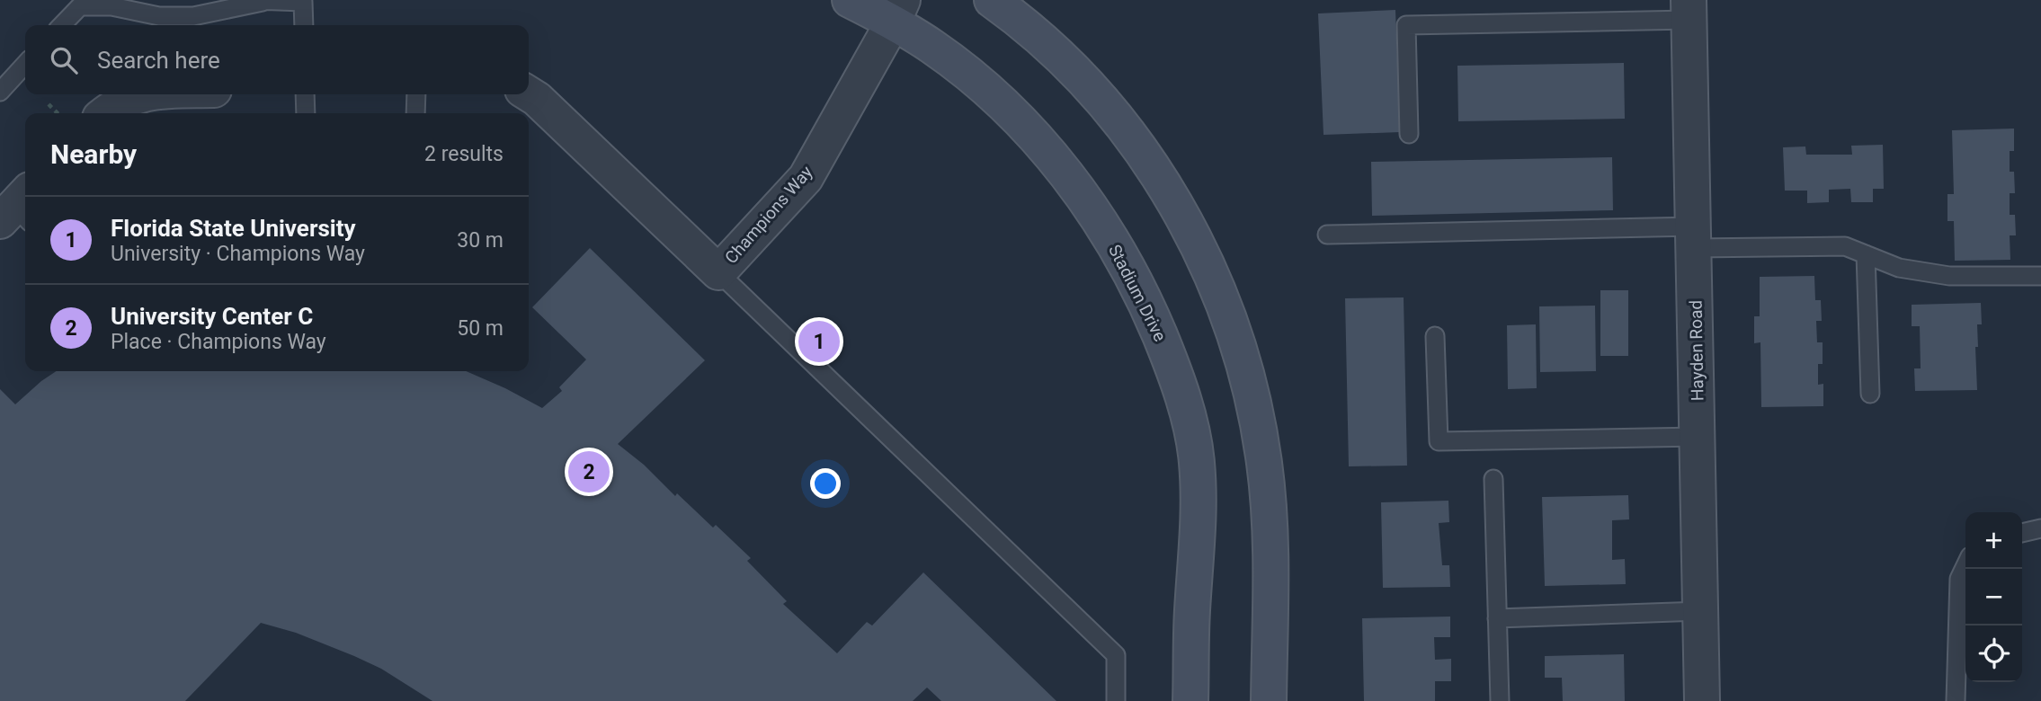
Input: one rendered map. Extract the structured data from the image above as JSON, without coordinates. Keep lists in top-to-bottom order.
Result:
{
  "streets": {
    "main road": ["Stadium Drive"],
    "street": ["Champions Way", "Hayden Road"]
  },
  "crossings": [
    ["Champions Way", "Stadium Drive"]
  ],
  "page": {
    "search": "Search here",
    "heading": ["Nearby", "2 results"],
    "list": [
      {
        "mark": "1",
        "name": "Florida State University",
        "note": "University · Champions Way",
        "value": "30 m"
      },
      {
        "mark": "2",
        "name": "University Center C",
        "note": "Place · Champions Way",
        "value": "50 m"
      }
    ],
    "pins": ["1", "2"],
    "map_buttons": ["+", "−"]
  }
}
